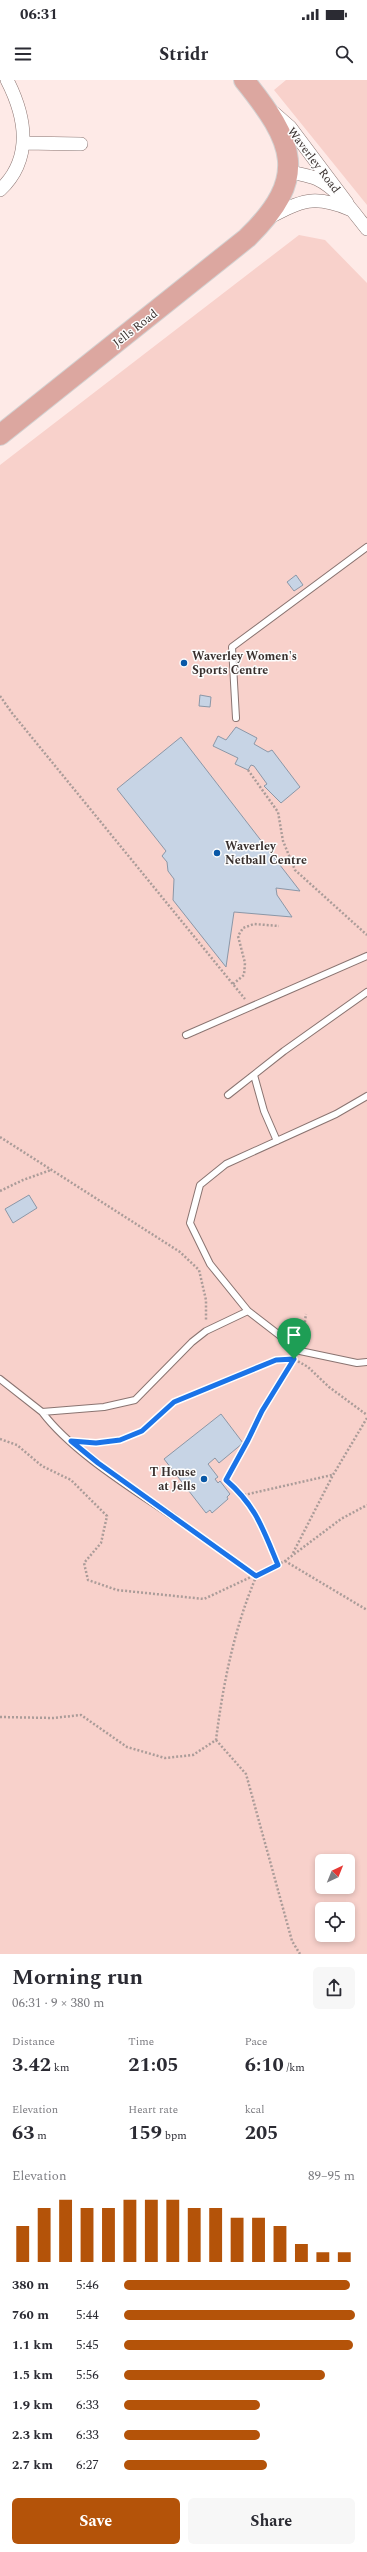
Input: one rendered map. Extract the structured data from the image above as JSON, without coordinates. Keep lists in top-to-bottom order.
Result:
{
  "streets": {
    "main road": ["Waverley Road", "Jells Road"]
  },
  "crossings": [
    ["Waverley Road", "Jells Road"]
  ],
  "places": ["Waverley Women's Sports Centre", "Waverley Netball Centre", "T House at Jells"],
  "north": "top right",
  "page": {
    "status": "06:31",
    "header": "Stridr",
    "heading": ["Morning run", "06:31 · 9 × 380 m"],
    "stats": [
      ["Distance", "3.42 km"],
      ["Time", "21:05"],
      ["Pace", "6:10 /km"],
      ["Elevation", "63 m"],
      ["Heart rate", "159 bpm"],
      ["kcal", "205"]
    ],
    "chart": ["Elevation", "89–95 m"],
    "list": [
      {
        "name": "380 m",
        "note": "5:46"
      },
      {
        "name": "760 m",
        "note": "5:44"
      },
      {
        "name": "1.1 km",
        "note": "5:45"
      },
      {
        "name": "1.5 km",
        "note": "5:56"
      },
      {
        "name": "1.9 km",
        "note": "6:33"
      },
      {
        "name": "2.3 km",
        "note": "6:33"
      },
      {
        "name": "2.7 km",
        "note": "6:27"
      }
    ],
    "buttons": ["Save", "Share"]
  }
}
